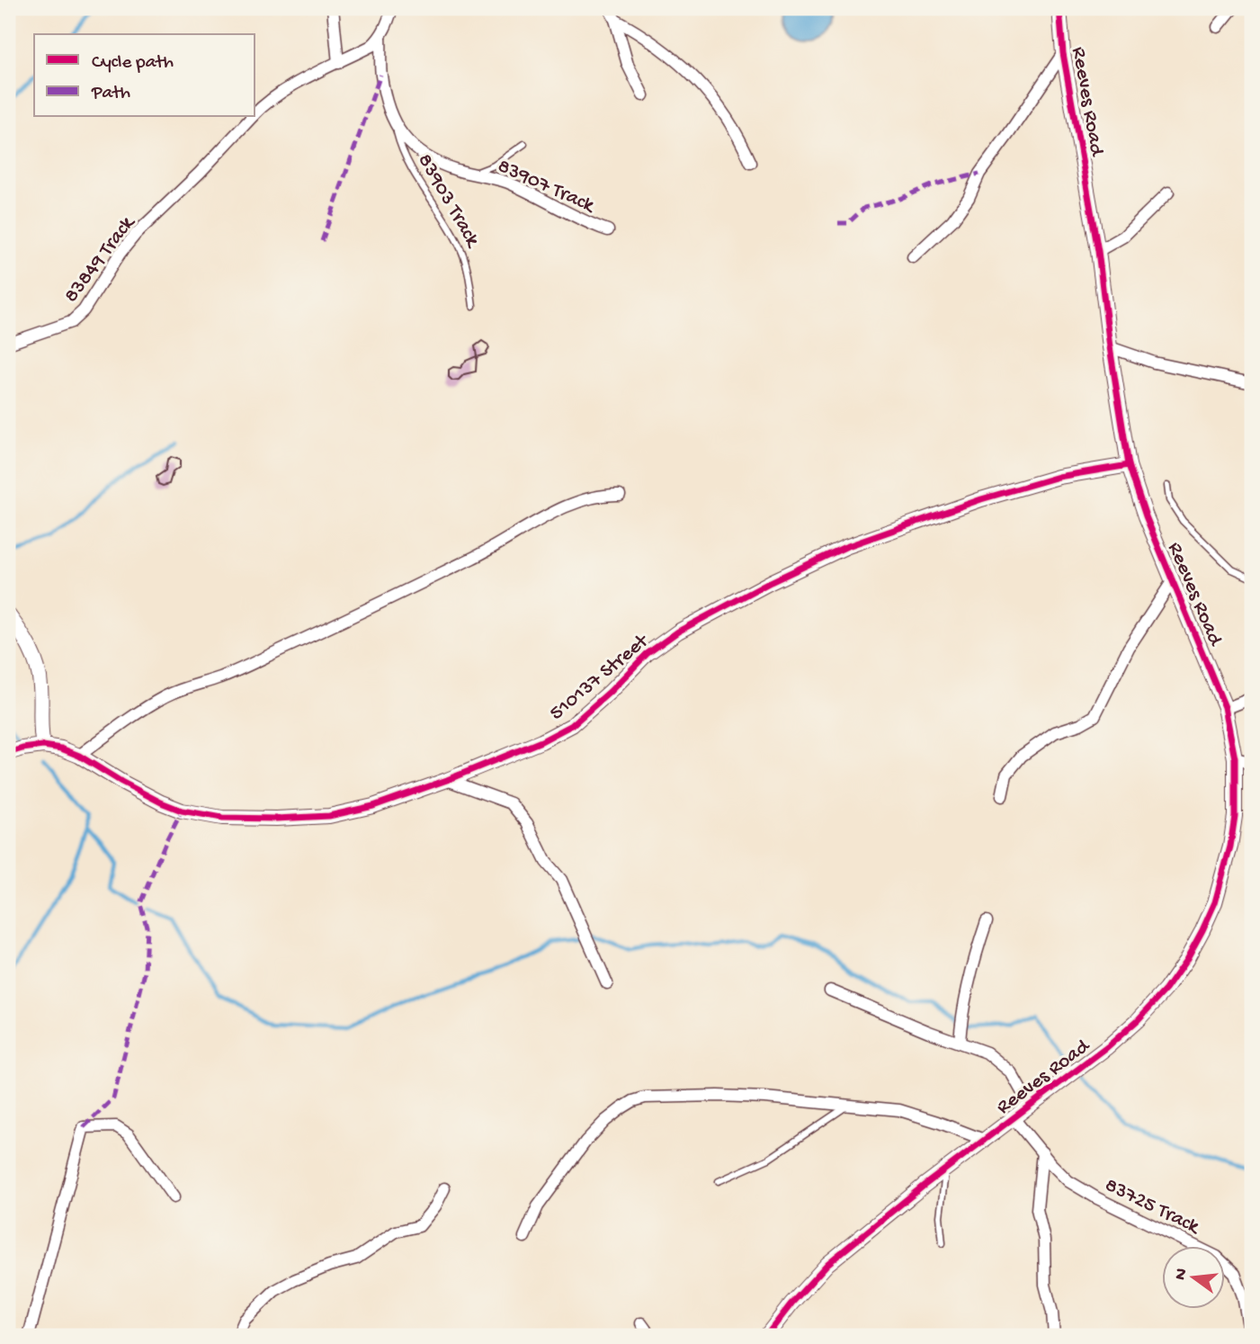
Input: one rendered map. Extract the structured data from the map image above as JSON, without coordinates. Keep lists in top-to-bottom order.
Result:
{
  "streets": {
    "street": [
      "Reeves Road",
      "83907 Track",
      "83903 Track",
      "83849 Track",
      "510137 Street",
      "83725 Track"
    ]
  },
  "crossings": [
    ["Reeves Road", "510137 Street"],
    ["Reeves Road", "83725 Track"],
    ["83907 Track", "83903 Track"],
    ["83903 Track", "83849 Track"]
  ],
  "legend": ["Cycle path", "Path"],
  "north": "left"
}
